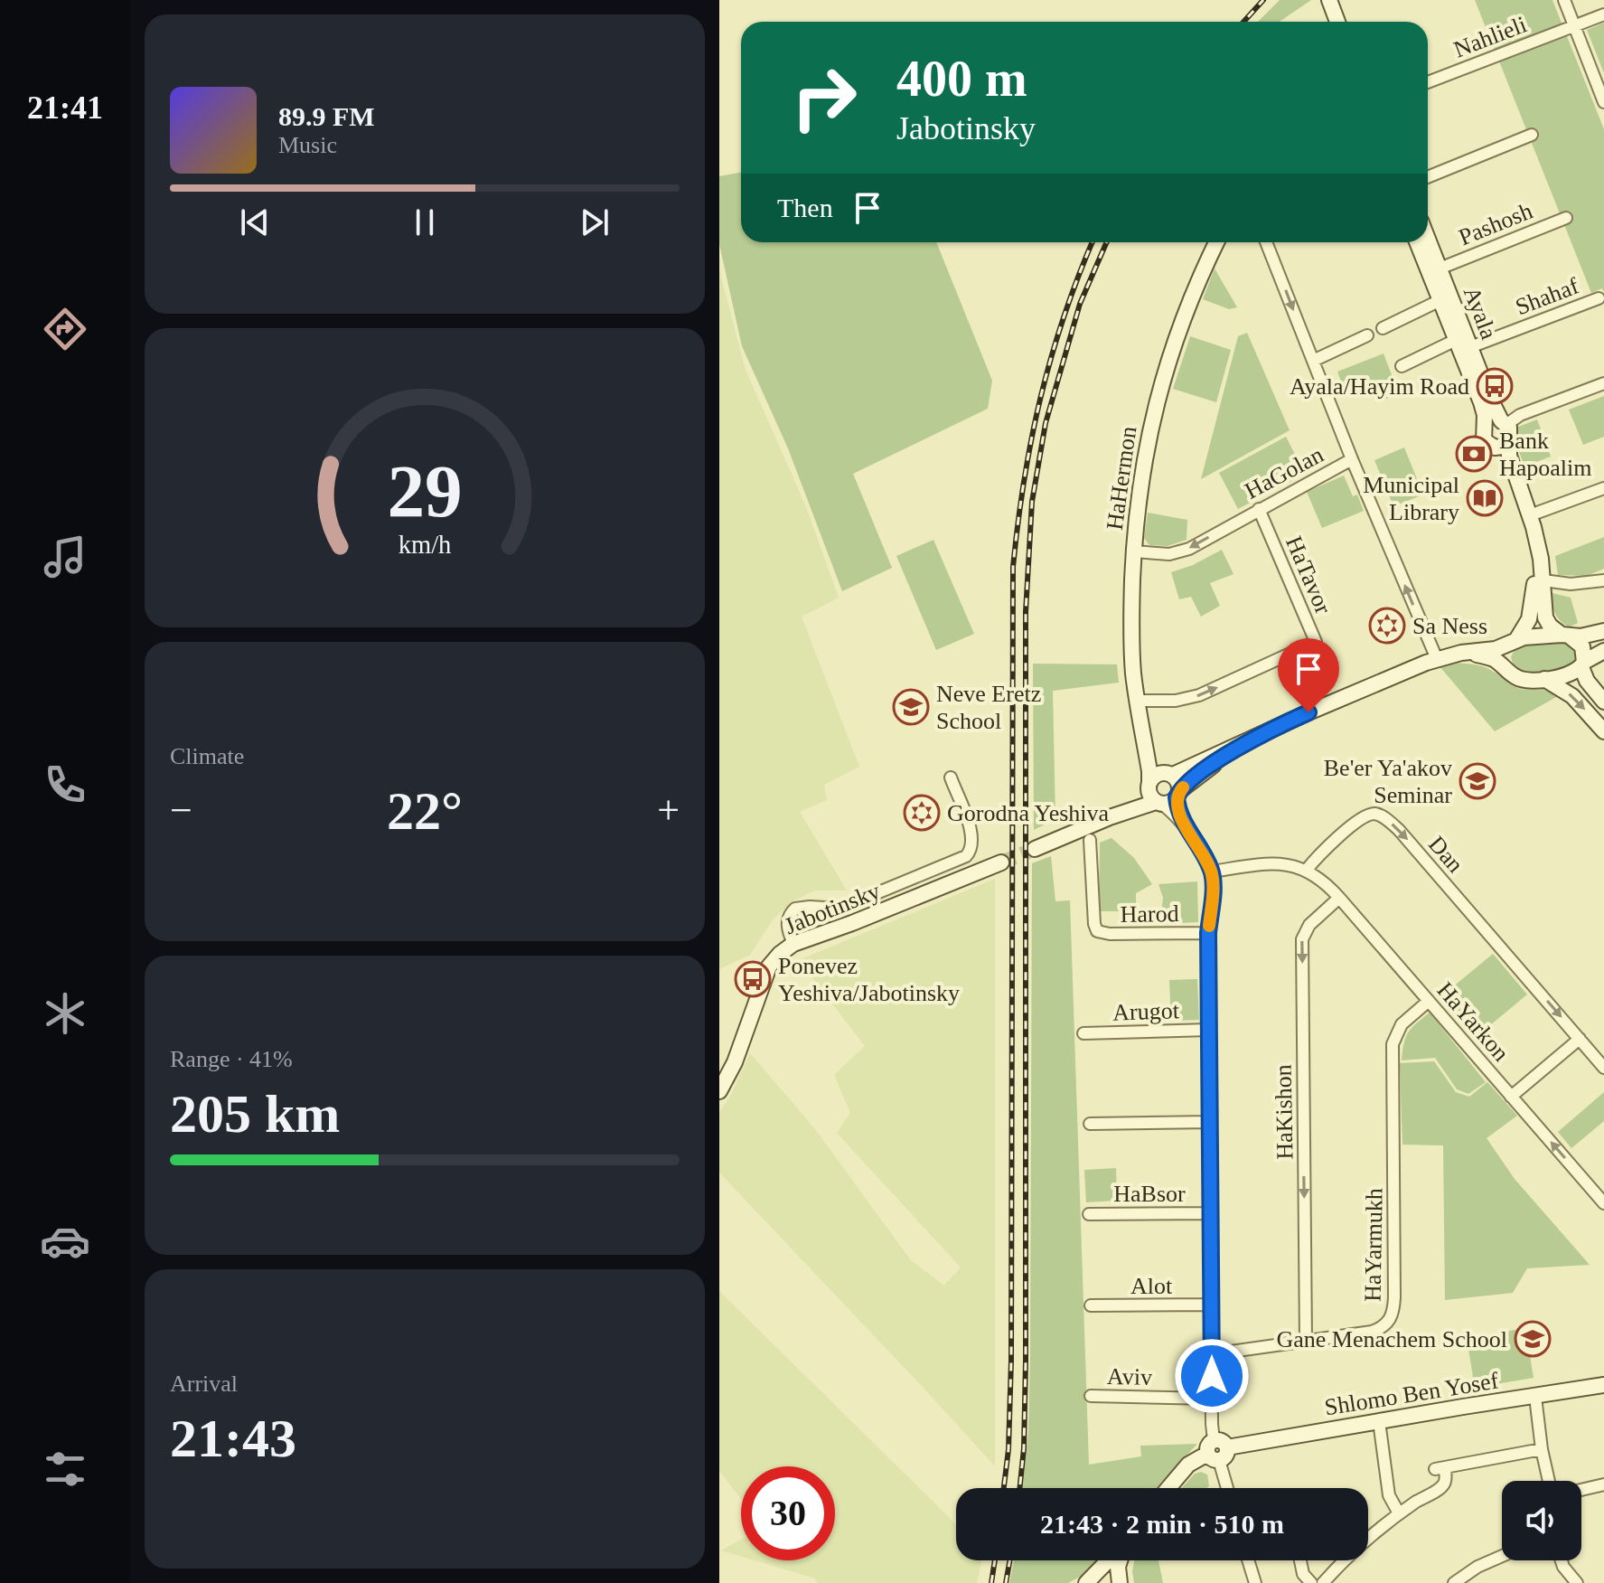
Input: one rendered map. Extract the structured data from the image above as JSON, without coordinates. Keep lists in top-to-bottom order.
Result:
{
  "streets": {
    "street": [
      "Nahlieli",
      "Pashosh",
      "Shahaf",
      "Ayala",
      "HaGolan",
      "HaHermon",
      "HaTavor",
      "Dan",
      "Jabotinsky",
      "Harod",
      "Arugot",
      "HaYarkon",
      "HaKishon",
      "HaBsor",
      "HaYarmukh",
      "Alot",
      "Aviv",
      "Shlomo Ben Yosef"
    ]
  },
  "crossings": [
    ["Pashosh", "Ayala"],
    ["Shahaf", "Ayala"],
    ["HaGolan", "HaHermon"],
    ["HaGolan", "HaTavor"],
    ["HaHermon", "HaTavor"],
    ["Dan", "HaYarkon"],
    ["HaYarkon", "HaKishon"],
    ["HaYarkon", "HaYarmukh"],
    ["HaKishon", "HaYarmukh"]
  ],
  "one_way": ["Dan"],
  "places": {
    "bus stop": ["Ayala/Hayim Road", "Ponevez Yeshiva/Jabotinsky"],
    "bank": ["Bank Hapoalim"],
    "library": ["Municipal Library"],
    "synagogue": ["Sa Ness", "Gorodna Yeshiva"],
    "school or university": ["Neve Eretz School", "Be'er Ya'akov Seminar", "Gane Menachem School"]
  },
  "page": {
    "tabs": "21:41",
    "turn": ["400 m", "Jabotinsky"],
    "song": ["89.9 FM", "Music"],
    "then": "Then",
    "tile": [
      "Climate",
      ["Range · 41%", "205 km"],
      ["Arrival", "21:43"]
    ],
    "heat": ["−", "22°", "+"],
    "limit": "30",
    "trip": "21:43 · 2 min · 510 m",
    "gauge": ["29", "km/h"]
  }
}
